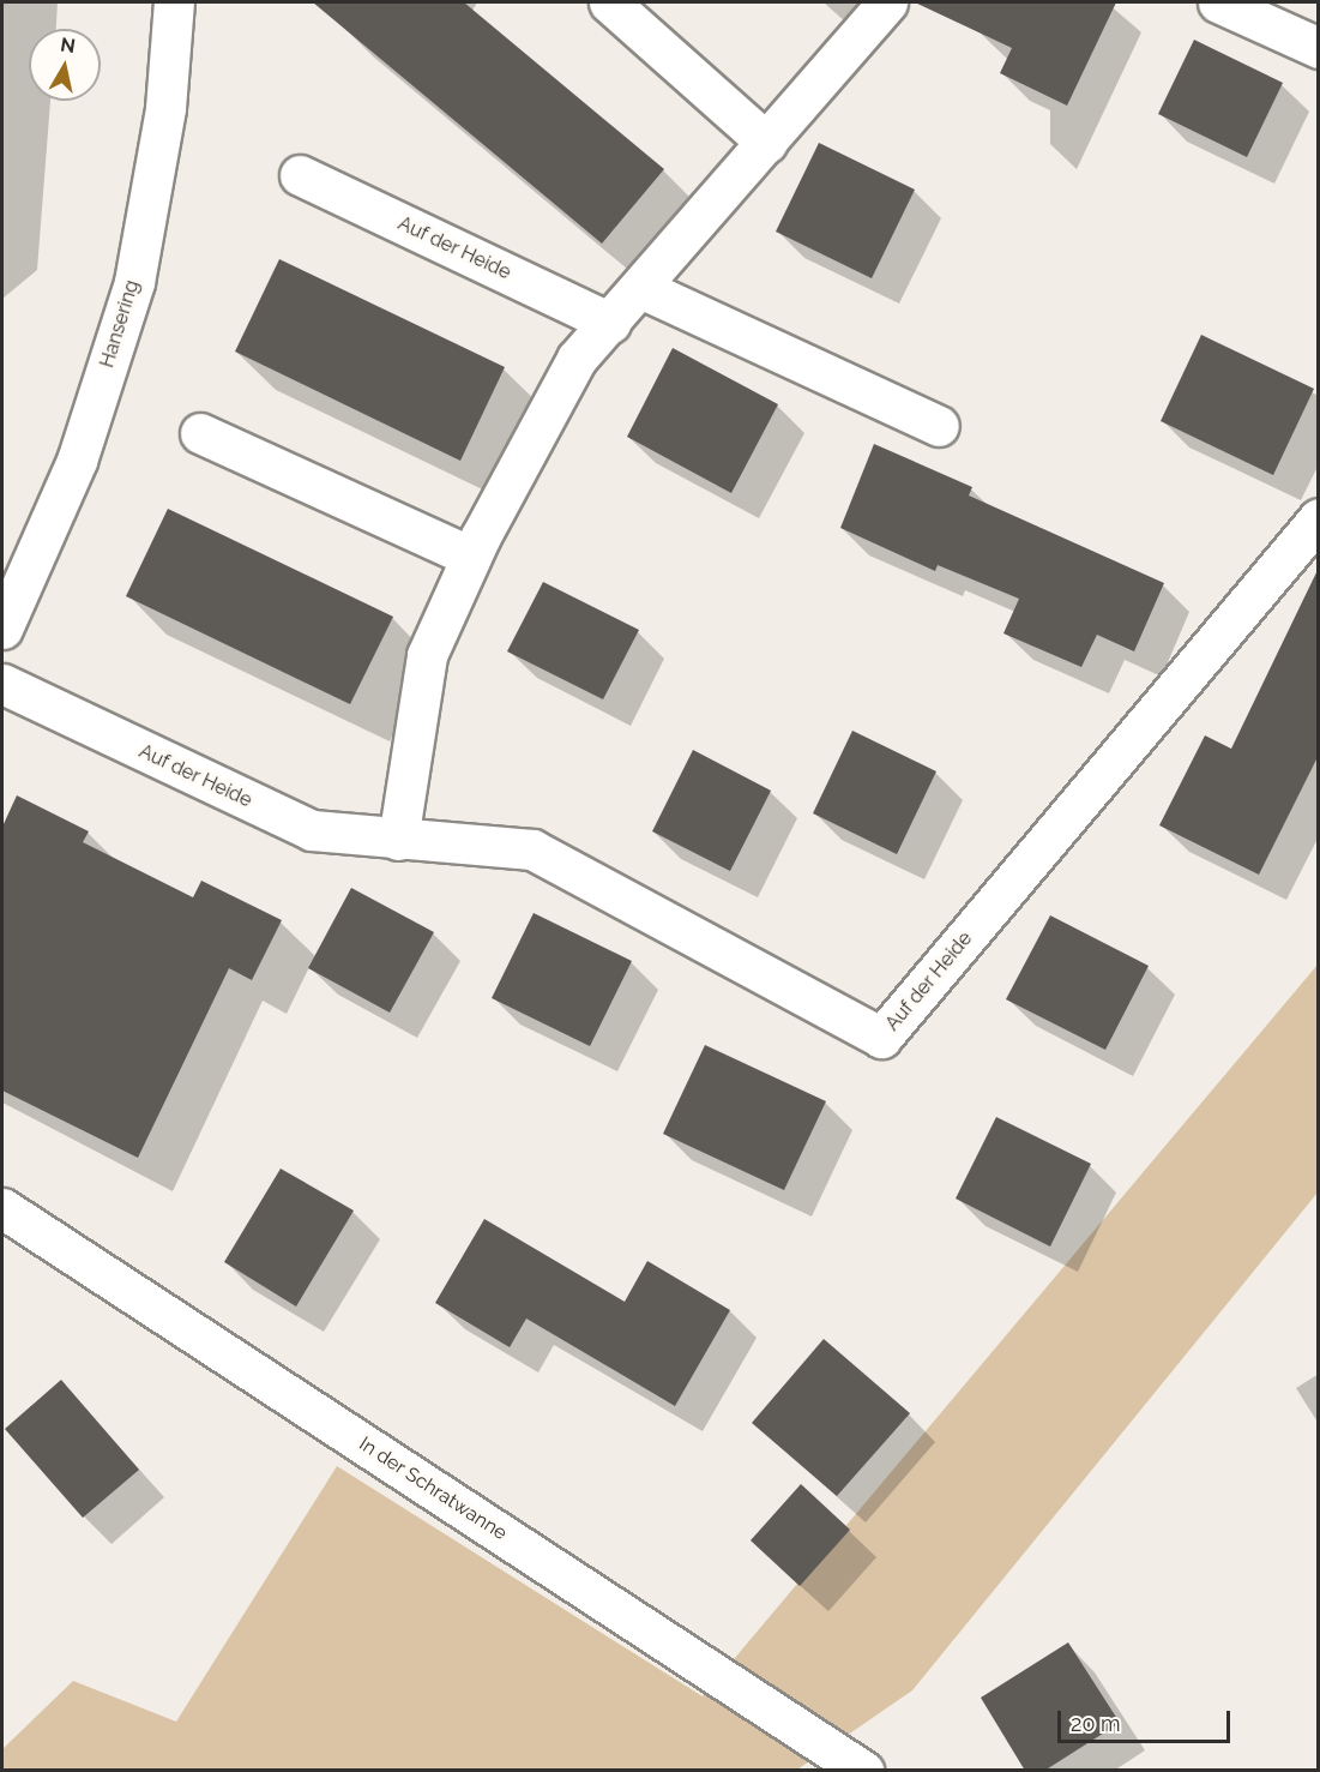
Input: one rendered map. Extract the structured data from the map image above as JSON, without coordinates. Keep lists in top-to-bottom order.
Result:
{
  "streets": {
    "street": ["Auf der Heide", "Hansering", "In der Schratwanne"]
  },
  "scale_bar": "20 m",
  "north": "top"
}
